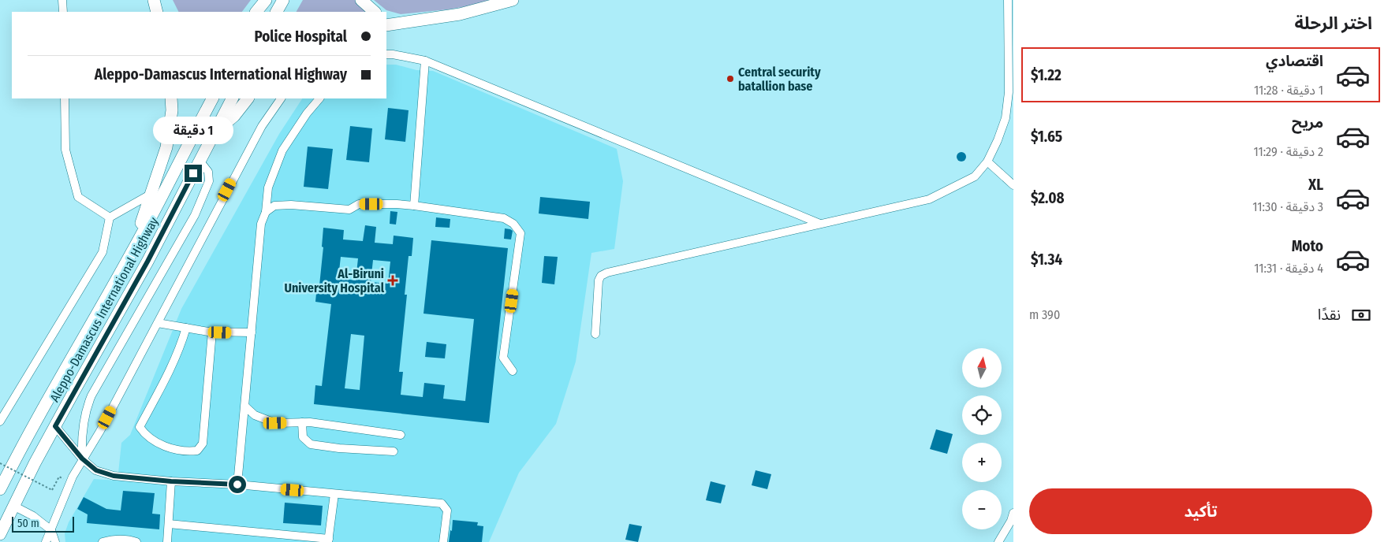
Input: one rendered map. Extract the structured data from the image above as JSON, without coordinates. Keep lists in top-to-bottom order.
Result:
{
  "streets": {
    "highway": ["Aleppo-Damascus International Highway"]
  },
  "places": {
    "other": ["Central security batallion base"],
    "health": ["Al-Biruni University Hospital"]
  },
  "scale_bar": "50 m",
  "north": "top",
  "page": {
    "heading": "اختر الرحلة",
    "banner": ["Police Hospital", "Aleppo-Damascus International Highway"],
    "list": [
      {
        "name": "اقتصادي",
        "note": "1 دقيقة · 11:28",
        "value": "$1.22"
      },
      {
        "name": "مريح",
        "note": "2 دقيقة · 11:29",
        "value": "$1.65"
      },
      {
        "name": "XL",
        "note": "3 دقيقة · 11:30",
        "value": "$2.08"
      },
      {
        "name": "Moto",
        "note": "4 دقيقة · 11:31",
        "value": "$1.34"
      }
    ],
    "bubble": "1 دقيقة",
    "pay": ["نقدًا", "390 m"],
    "map_buttons": ["+", "−"],
    "buttons": "تأكيد",
    "scale": "50 m"
  }
}
